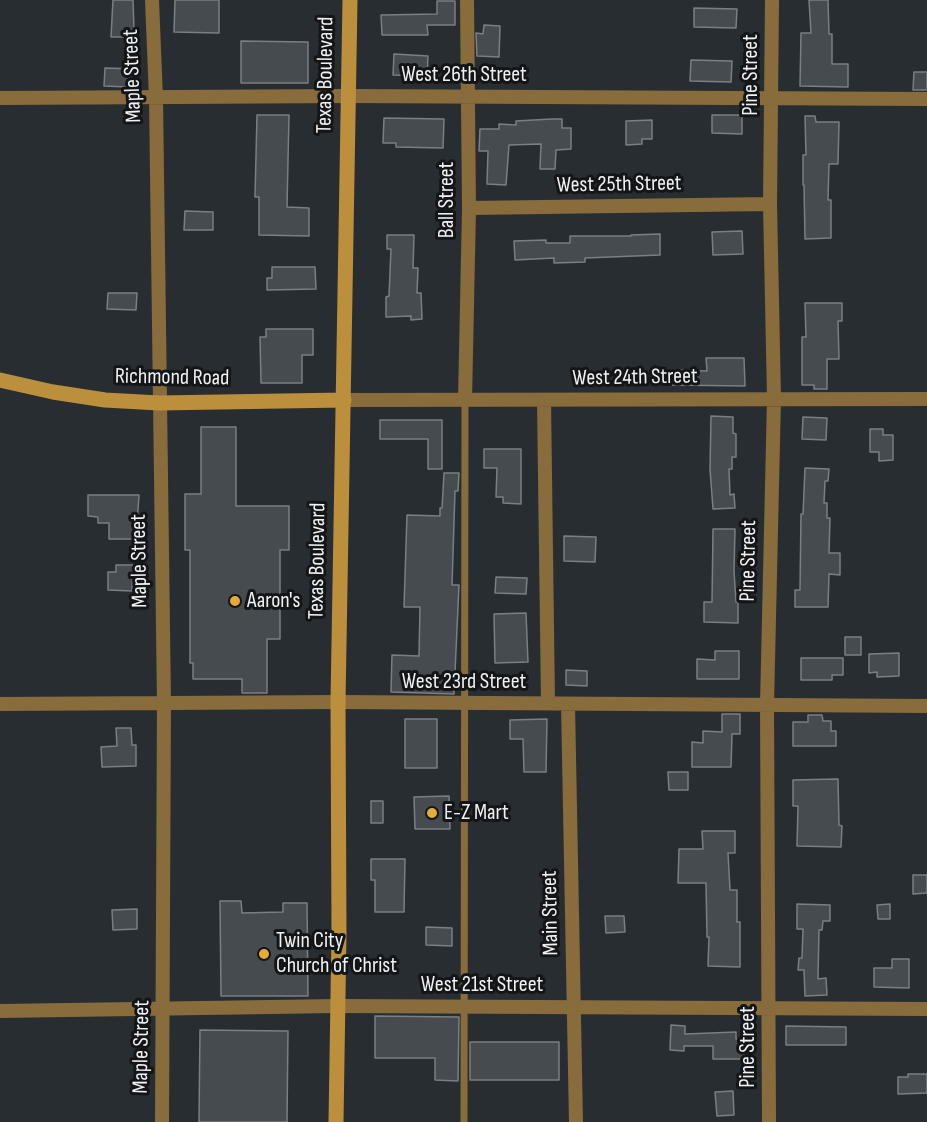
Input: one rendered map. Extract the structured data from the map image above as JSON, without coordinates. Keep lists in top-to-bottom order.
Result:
{
  "streets": {
    "main road": ["Texas Boulevard", "Richmond Road"],
    "street": [
      "West 26th Street",
      "Pine Street",
      "Maple Street",
      "West 25th Street",
      "Ball Street",
      "West 24th Street",
      "West 23rd Street",
      "Main Street",
      "West 21st Street"
    ]
  },
  "crossings": [
    ["Texas Boulevard", "West 26th Street"],
    ["Texas Boulevard", "Richmond Road"],
    ["Texas Boulevard", "West 24th Street"],
    ["Texas Boulevard", "West 23rd Street"],
    ["Texas Boulevard", "West 21st Street"],
    ["West 26th Street", "Pine Street"],
    ["West 26th Street", "Maple Street"],
    ["West 26th Street", "Ball Street"],
    ["Pine Street", "West 25th Street"],
    ["Pine Street", "West 24th Street"],
    ["Pine Street", "West 23rd Street"],
    ["Pine Street", "West 21st Street"],
    ["Maple Street", "Richmond Road"],
    ["Maple Street", "West 23rd Street"],
    ["Maple Street", "West 21st Street"],
    ["West 25th Street", "Ball Street"],
    ["Ball Street", "West 24th Street"],
    ["Richmond Road", "West 24th Street"],
    ["West 23rd Street", "Main Street"],
    ["Main Street", "West 21st Street"]
  ],
  "places": ["Aaron's", "E-Z Mart", "Twin City Church of Christ"]
}
